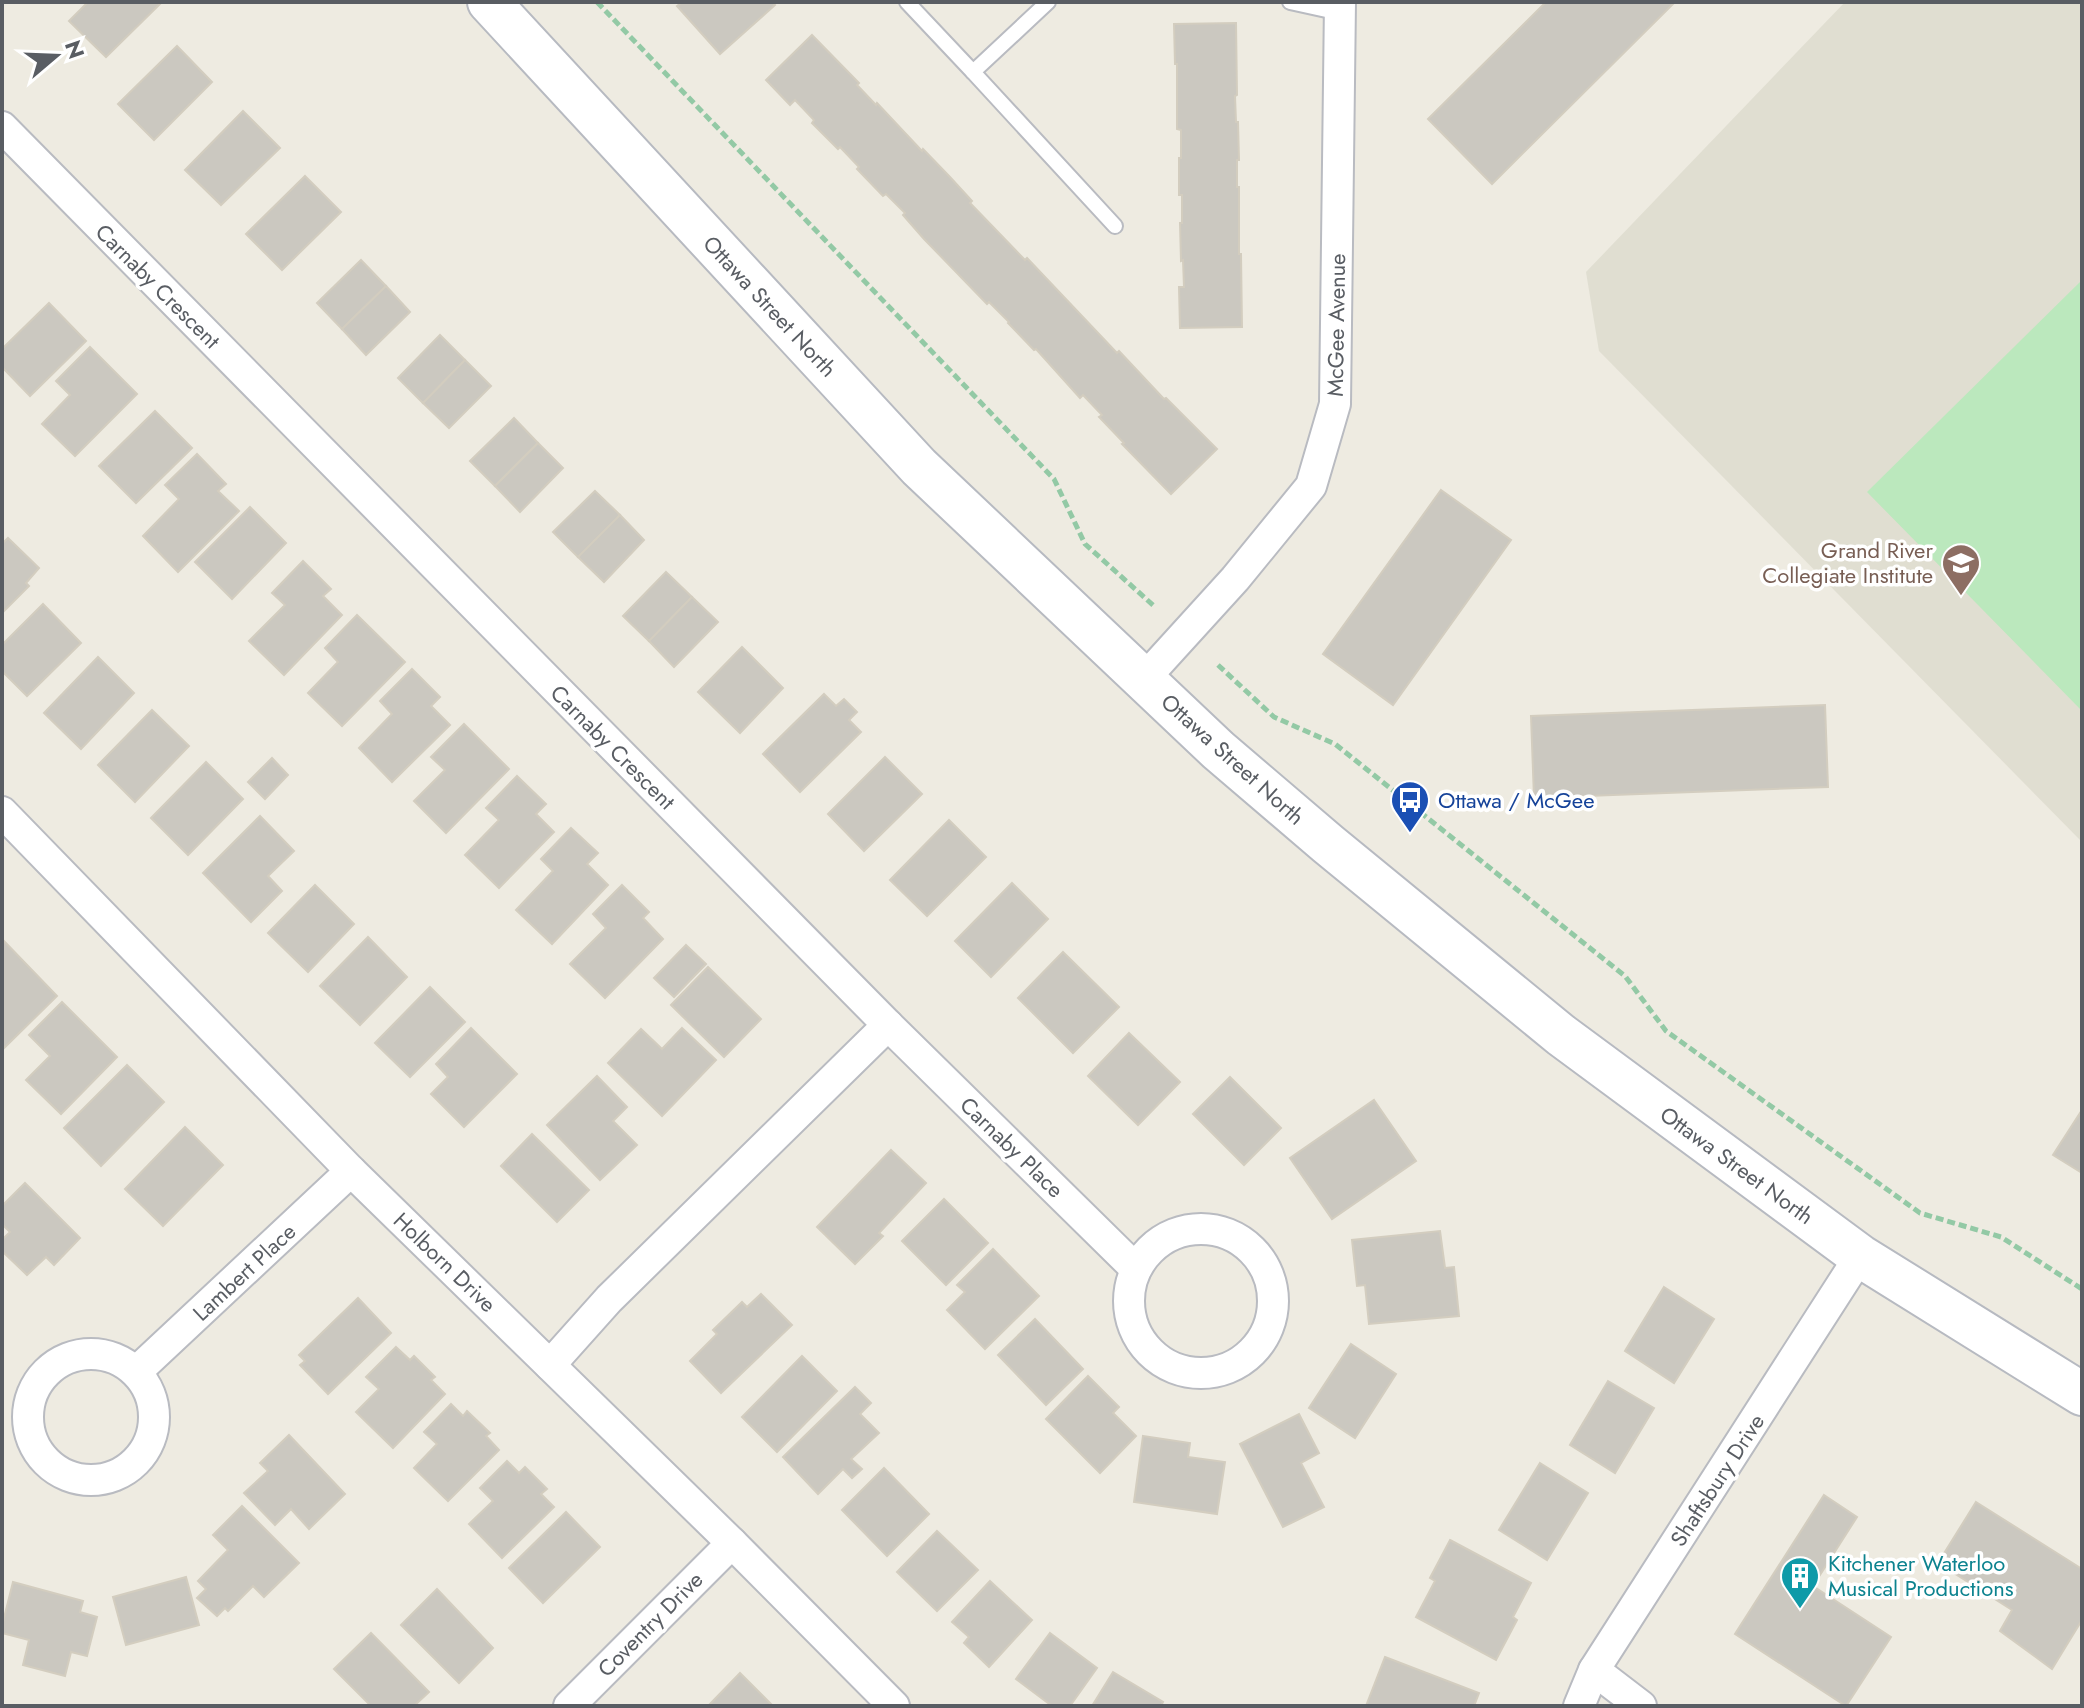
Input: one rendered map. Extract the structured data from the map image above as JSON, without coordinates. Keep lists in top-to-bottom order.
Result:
{
  "streets": {
    "main road": ["Ottawa Street North"],
    "street": [
      "Carnaby Crescent",
      "McGee Avenue",
      "Carnaby Place",
      "Holborn Drive",
      "Lambert Place",
      "Shaftsbury Drive",
      "Coventry Drive"
    ]
  },
  "crossings": [
    ["Carnaby Crescent", "Carnaby Place"],
    ["Ottawa Street North", "McGee Avenue"],
    ["Ottawa Street North", "Shaftsbury Drive"],
    ["Holborn Drive", "Lambert Place"],
    ["Holborn Drive", "Coventry Drive"]
  ],
  "places": {
    "school or university": ["Grand River Collegiate Institute"],
    "bus stop": ["Ottawa / McGee"],
    "building": ["Kitchener Waterloo Musical Productions"]
  },
  "north": "right"
}
